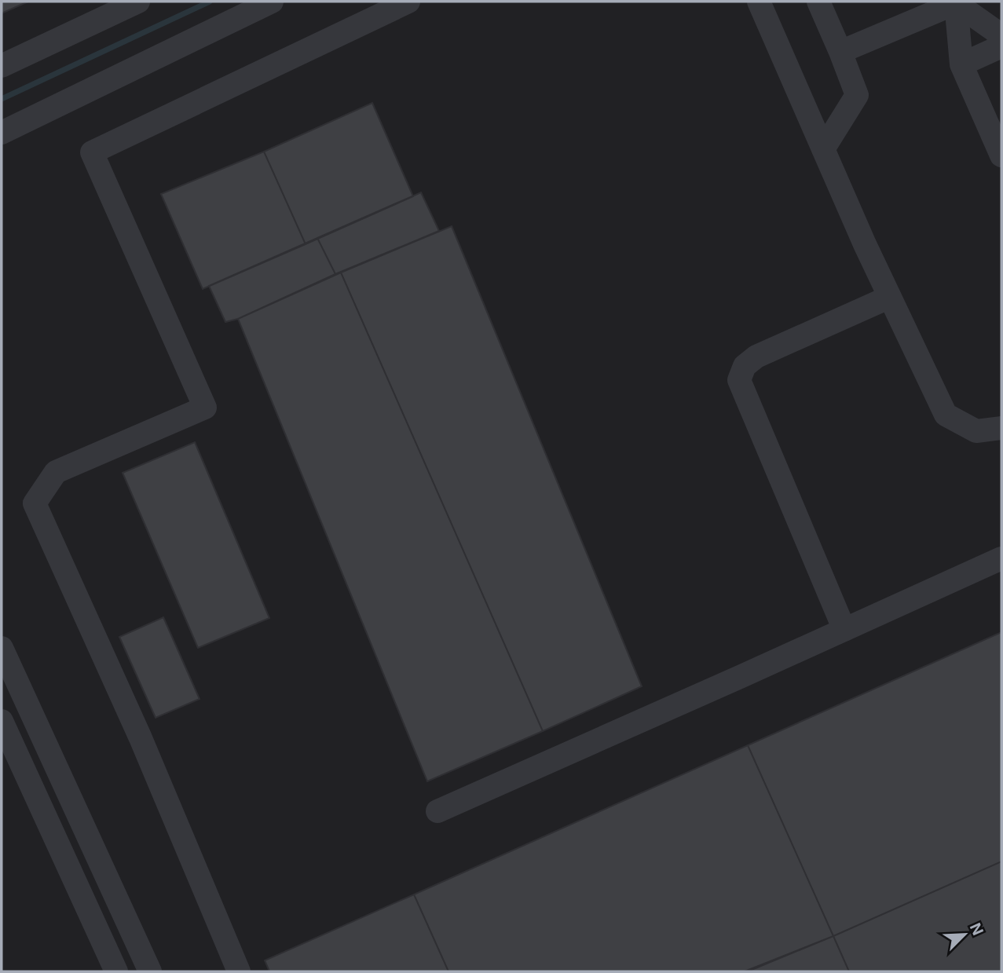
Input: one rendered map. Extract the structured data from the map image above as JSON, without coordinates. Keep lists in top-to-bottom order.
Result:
{
  "north": "top right"
}
